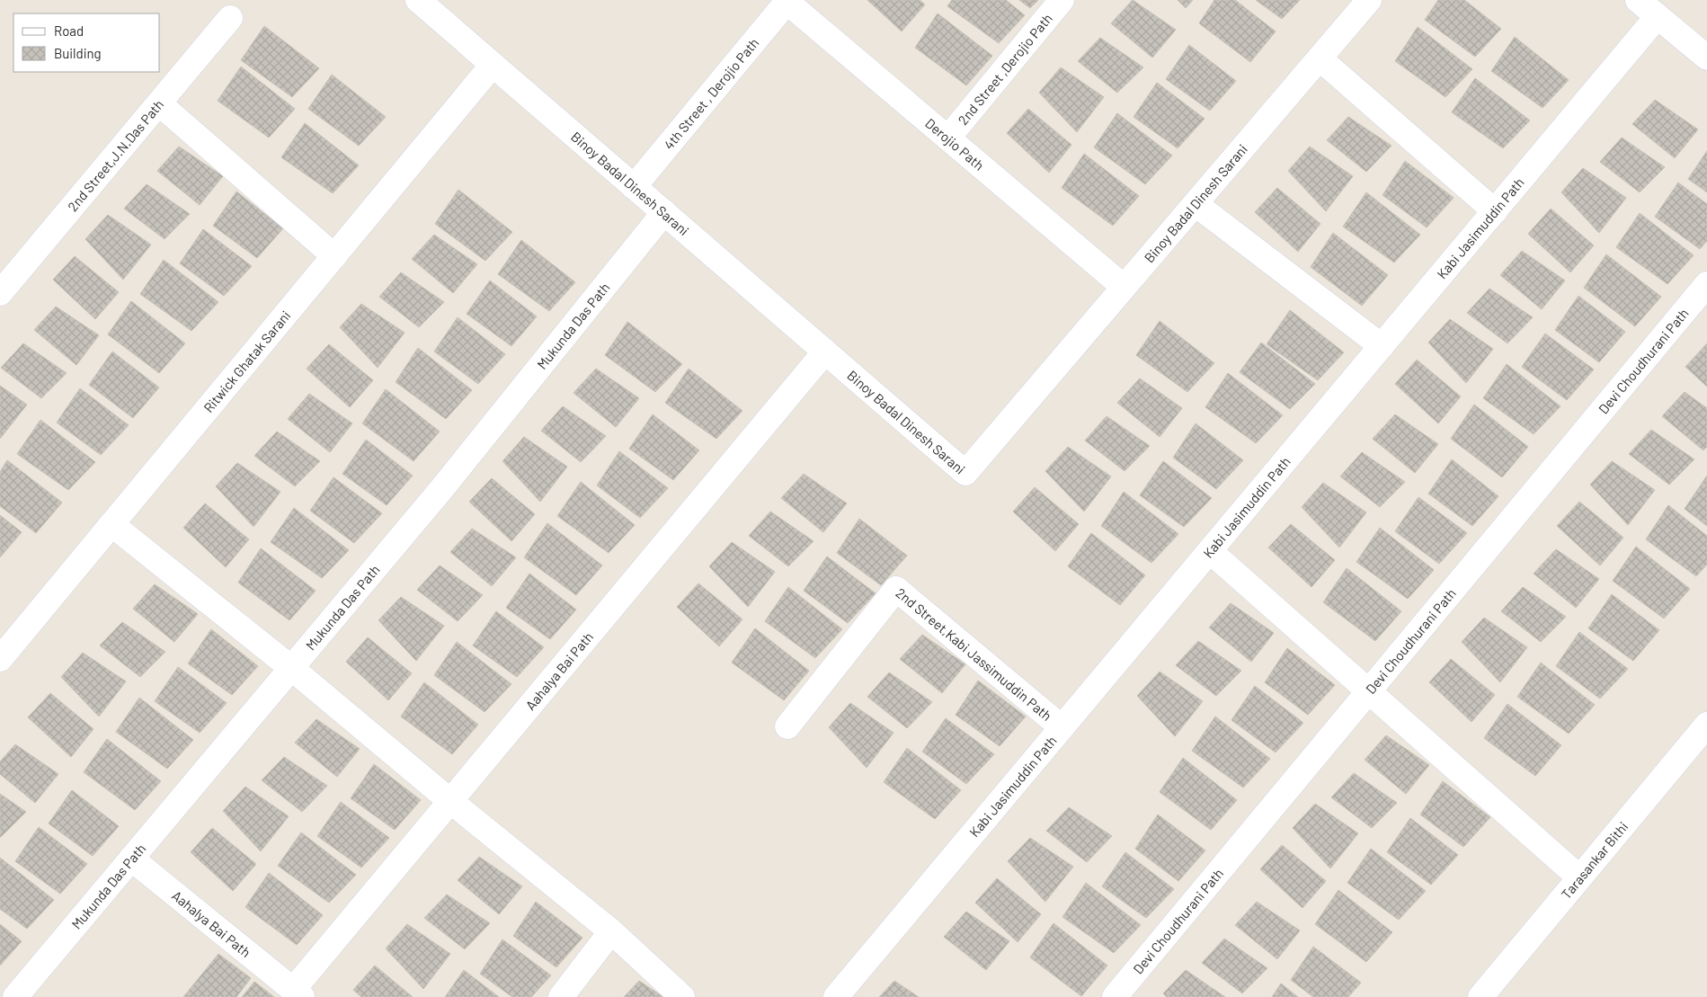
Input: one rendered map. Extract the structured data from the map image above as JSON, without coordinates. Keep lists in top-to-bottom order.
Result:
{
  "streets": {
    "street": [
      "2nd Street ,Derojio Path",
      "4th Street , Derojio Path",
      "Derojio Path",
      "2nd Street,J.N.Das Path",
      "Binoy Badal Dinesh Sarani",
      "Kabi Jasimuddin Path",
      "Mukunda Das Path",
      "Devi Choudhurani Path",
      "Ritwick Ghatak Sarani",
      "2nd Street,Kabi Jassimuddin Path",
      "Aahalya Bai Path",
      "Tarasankar Bithi"
    ]
  },
  "crossings": [
    ["2nd Street ,Derojio Path", "Derojio Path"],
    ["4th Street , Derojio Path", "Derojio Path"],
    ["4th Street , Derojio Path", "Binoy Badal Dinesh Sarani"],
    ["Derojio Path", "Binoy Badal Dinesh Sarani"],
    ["Binoy Badal Dinesh Sarani", "Mukunda Das Path"],
    ["Binoy Badal Dinesh Sarani", "Ritwick Ghatak Sarani"],
    ["Binoy Badal Dinesh Sarani", "Aahalya Bai Path"],
    ["Kabi Jasimuddin Path", "2nd Street,Kabi Jassimuddin Path"],
    ["Mukunda Das Path", "Aahalya Bai Path"]
  ],
  "legend": ["Road", "Building"]
}
